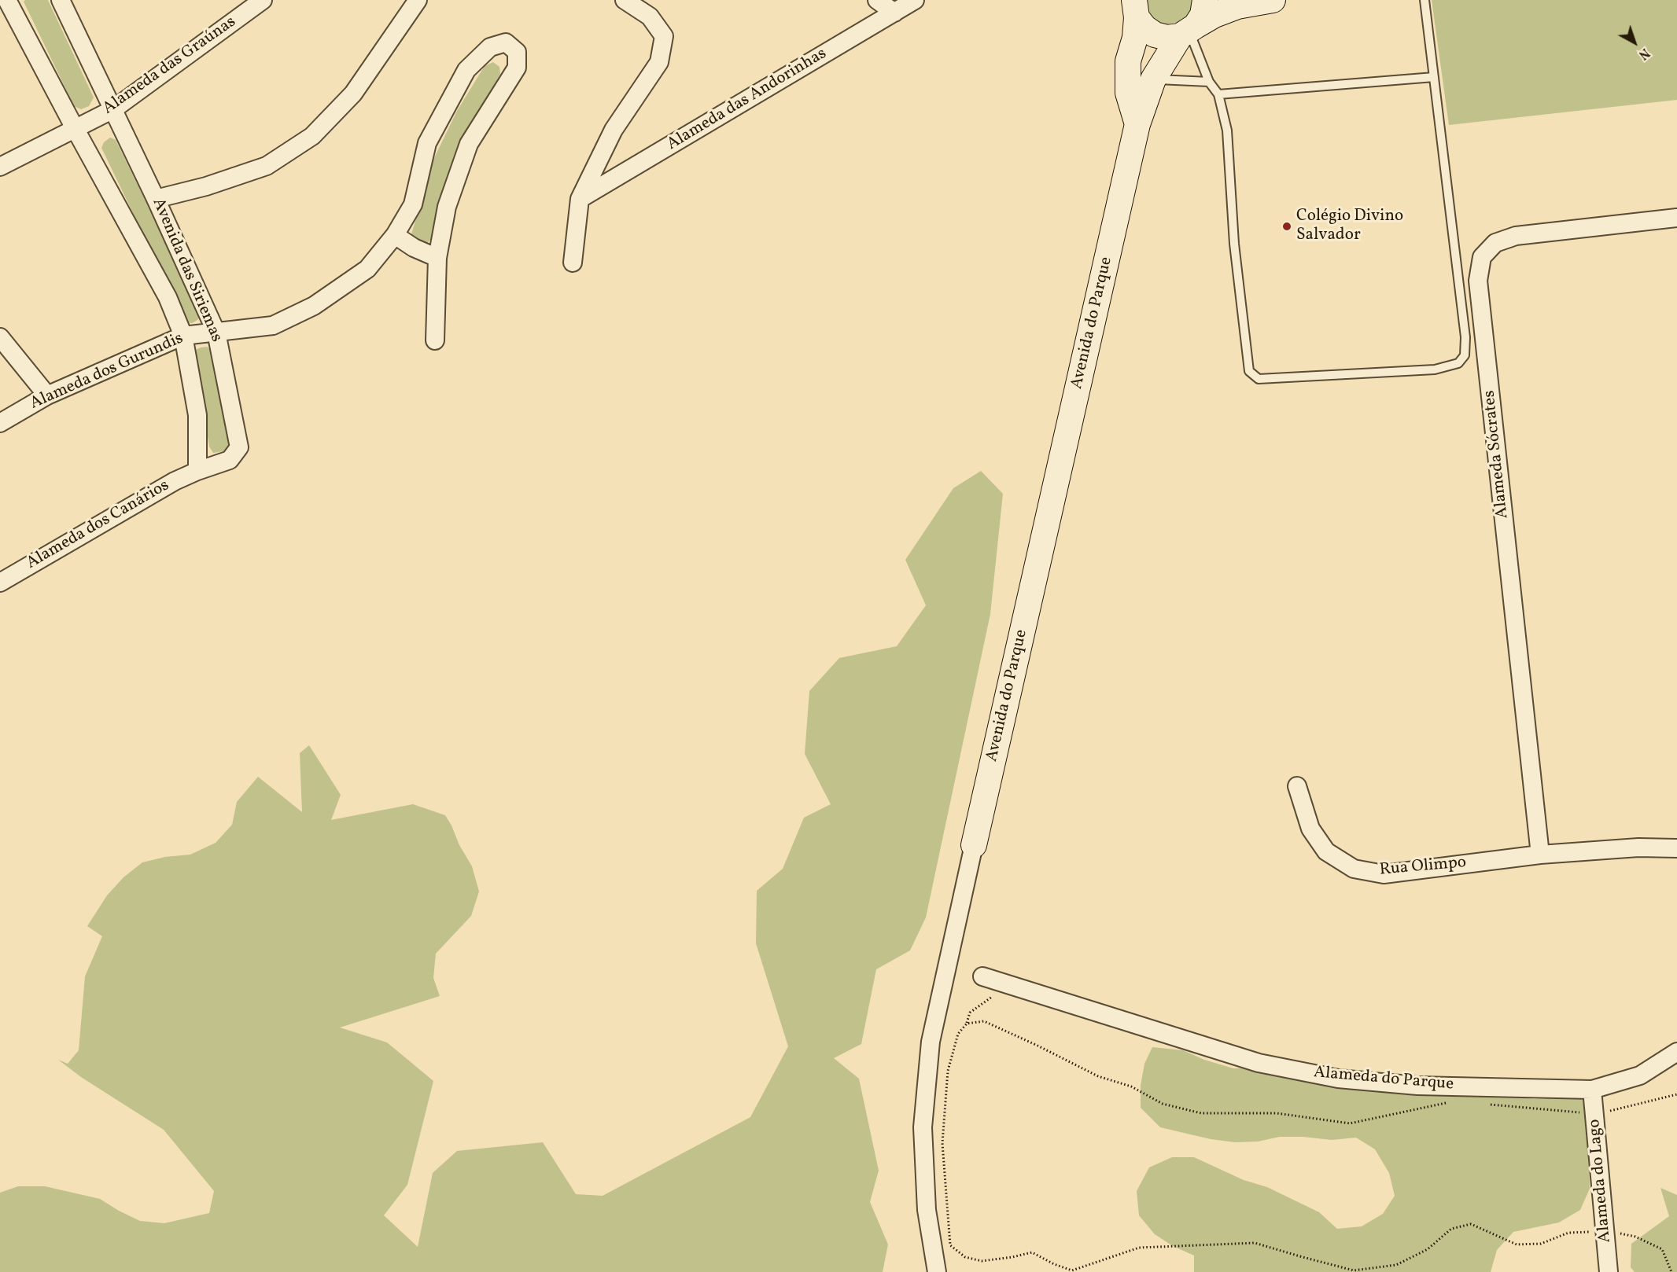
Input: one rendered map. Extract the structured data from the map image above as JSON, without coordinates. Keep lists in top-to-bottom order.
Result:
{
  "streets": {
    "street": [
      "Alameda das Graúnas",
      "Alameda das Andorinhas",
      "Avenida das Siriemas",
      "Avenida do Parque",
      "Alameda dos Gurundis",
      "Alameda Sócrates",
      "Alameda dos Canários",
      "Rua Olimpo",
      "Alameda do Parque",
      "Alameda do Lago"
    ]
  },
  "crossings": [
    ["Alameda das Graúnas", "Avenida das Siriemas"],
    ["Avenida das Siriemas", "Alameda dos Gurundis"],
    ["Avenida das Siriemas", "Alameda dos Canários"],
    ["Alameda Sócrates", "Rua Olimpo"],
    ["Alameda do Parque", "Alameda do Lago"]
  ],
  "places": ["Colégio Divino Salvador"],
  "north": "bottom right"
}
